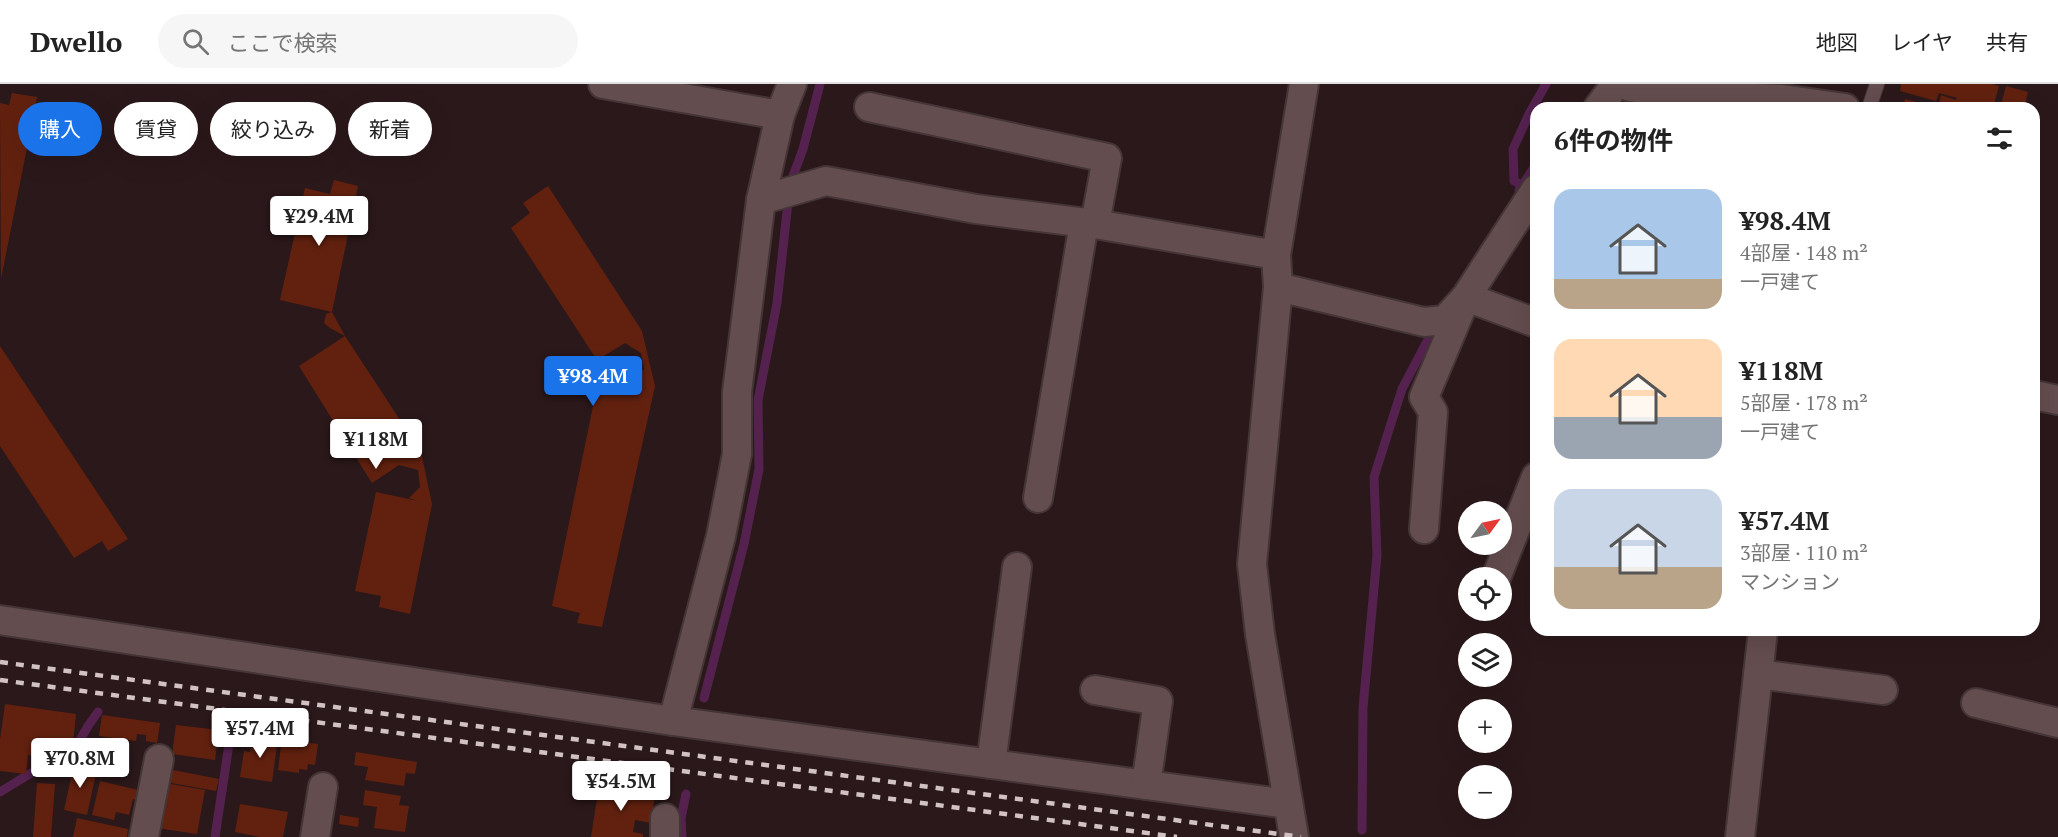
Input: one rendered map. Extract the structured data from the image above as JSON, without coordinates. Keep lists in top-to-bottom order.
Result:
{
  "north": "top right",
  "page": {
    "header": "Dwello",
    "search": "ここで検索",
    "nav": ["地図", "レイヤ", "共有"],
    "chip": [
      "購入",
      "賃貸",
      "絞り込み",
      "新着"
    ],
    "heading": "6件の物件",
    "list": [
      {
        "name": "¥98.4M",
        "note": "4部屋 · 148 m² · 一戸建て"
      },
      {
        "name": "¥118M",
        "note": "5部屋 · 178 m² · 一戸建て"
      },
      {
        "name": "¥57.4M",
        "note": "3部屋 · 110 m² · マンション"
      }
    ],
    "price": [
      "¥29.4M",
      "¥98.4M",
      "¥118M",
      "¥57.4M",
      "¥70.8M",
      "¥54.5M"
    ],
    "map_buttons": ["+", "−"]
  }
}
